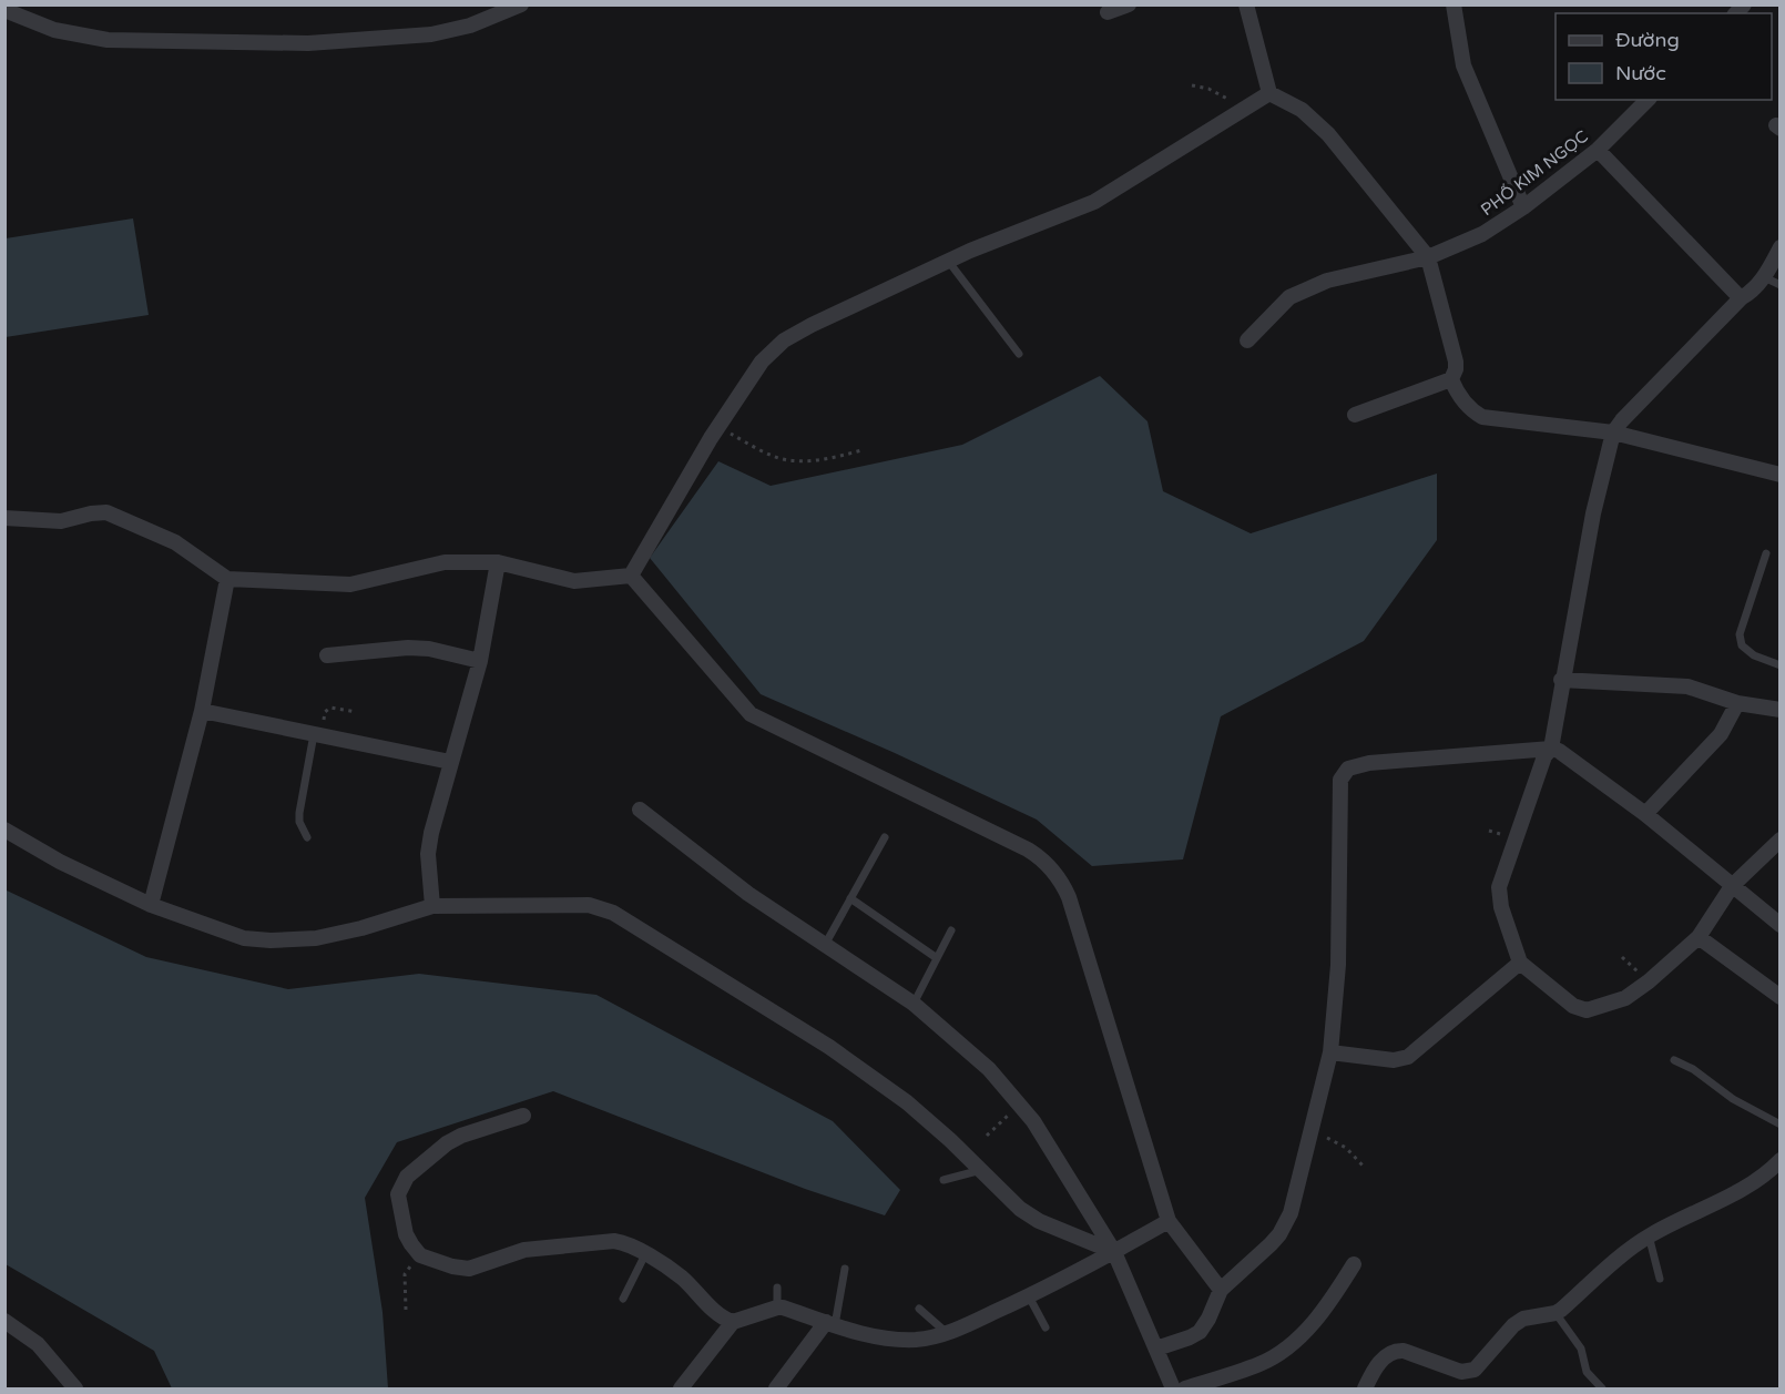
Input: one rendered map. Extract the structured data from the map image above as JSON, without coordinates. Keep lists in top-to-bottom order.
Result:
{
  "streets": {
    "street": ["PHỐ KIM NGỌC"]
  },
  "legend": ["Đường", "Nước"]
}
